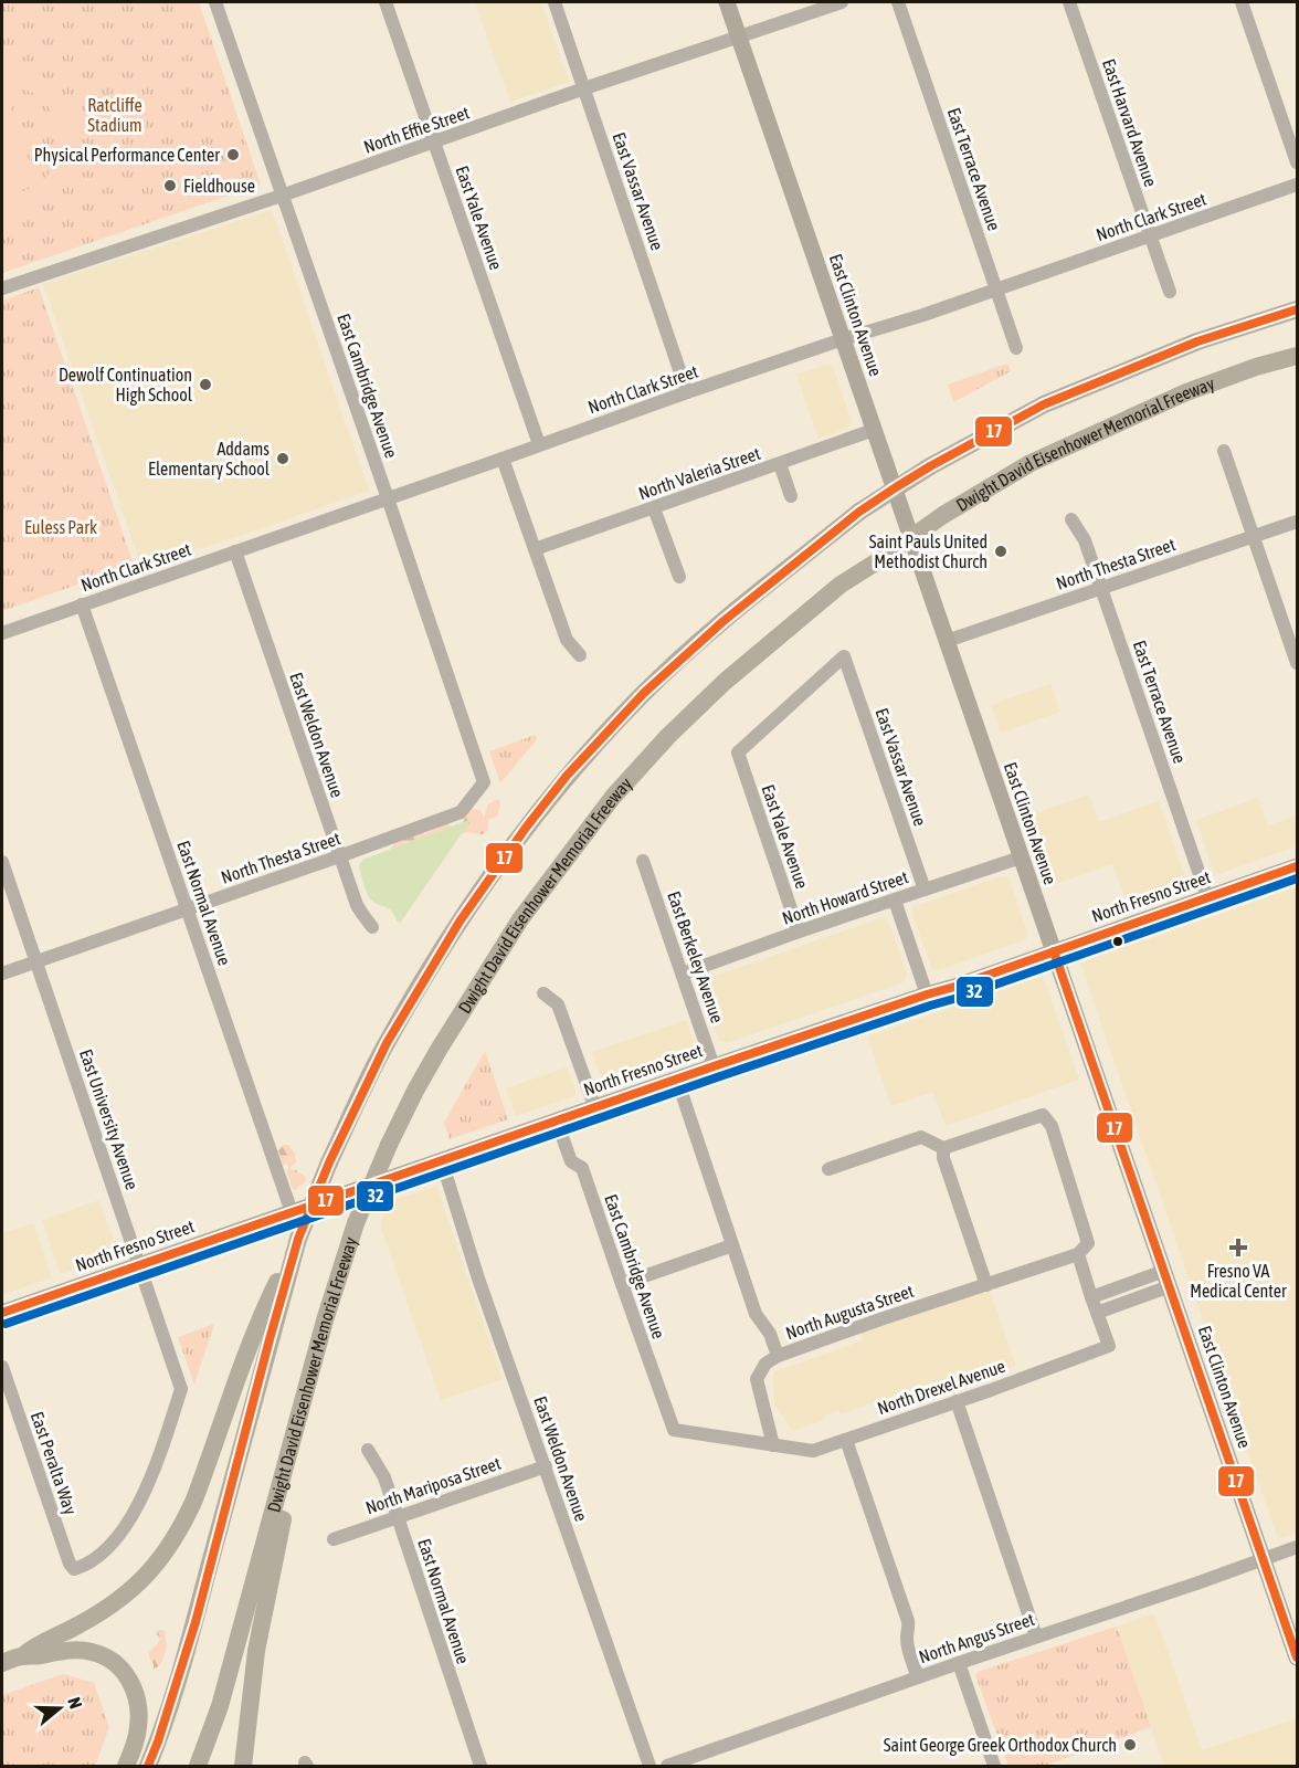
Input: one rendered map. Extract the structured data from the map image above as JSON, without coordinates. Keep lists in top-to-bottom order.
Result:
{
  "streets": {
    "highway": ["Dwight David Eisenhower Memorial Freeway"],
    "main road": ["East Clinton Avenue", "North Fresno Street"],
    "street": [
      "East Harvard Avenue",
      "North Effie Street",
      "East Terrace Avenue",
      "East Vassar Avenue",
      "North Clark Street",
      "East Yale Avenue",
      "East Cambridge Avenue",
      "North Valeria Street",
      "North Thesta Street",
      "East Weldon Avenue",
      "North Howard Street",
      "East Normal Avenue",
      "East Berkeley Avenue",
      "East University Avenue",
      "North Augusta Street",
      "North Drexel Avenue",
      "East Peralta Way",
      "North Mariposa Street",
      "North Angus Street"
    ]
  },
  "crossings": [
    ["East Harvard Avenue", "North Clark Street"],
    ["North Effie Street", "East Vassar Avenue"],
    ["North Effie Street", "East Yale Avenue"],
    ["North Effie Street", "East Clinton Avenue"],
    ["North Effie Street", "East Cambridge Avenue"],
    ["East Terrace Avenue", "North Clark Street"],
    ["East Terrace Avenue", "North Thesta Street"],
    ["East Terrace Avenue", "North Fresno Street"],
    ["East Vassar Avenue", "North Clark Street"],
    ["East Vassar Avenue", "East Yale Avenue"],
    ["East Vassar Avenue", "North Howard Street"],
    ["North Clark Street", "East Yale Avenue"],
    ["North Clark Street", "East Clinton Avenue"],
    ["North Clark Street", "East Cambridge Avenue"],
    ["North Clark Street", "East Weldon Avenue"],
    ["North Clark Street", "East Normal Avenue"],
    ["East Yale Avenue", "North Howard Street"],
    ["East Clinton Avenue", "North Valeria Street"],
    ["East Clinton Avenue", "North Thesta Street"],
    ["East Clinton Avenue", "North Fresno Street"],
    ["East Clinton Avenue", "North Howard Street"],
    ["East Clinton Avenue", "North Angus Street"],
    ["East Cambridge Avenue", "North Thesta Street"],
    ["East Cambridge Avenue", "North Fresno Street"],
    ["East Cambridge Avenue", "North Drexel Avenue"],
    ["North Thesta Street", "East Weldon Avenue"],
    ["North Thesta Street", "East Normal Avenue"],
    ["North Thesta Street", "East University Avenue"],
    ["East Weldon Avenue", "North Fresno Street"],
    ["East Weldon Avenue", "North Mariposa Street"],
    ["North Fresno Street", "East Normal Avenue"],
    ["North Fresno Street", "East Berkeley Avenue"],
    ["North Fresno Street", "East University Avenue"],
    ["North Fresno Street", "North Augusta Street"],
    ["North Howard Street", "East Berkeley Avenue"],
    ["East Normal Avenue", "North Mariposa Street"],
    ["East University Avenue", "East Peralta Way"]
  ],
  "parks": ["Ratcliffe Stadium", "Euless Park"],
  "places": {
    "other": [
      "Physical Performance Center",
      "Fieldhouse",
      "Dewolf Continuation High School",
      "Addams Elementary School",
      "Saint Pauls United Methodist Church",
      "Saint George Greek Orthodox Church"
    ],
    "health": ["Fresno VA Medical Center"]
  },
  "lines": ["transit line 17", "transit line 32"],
  "north": "right"
}
